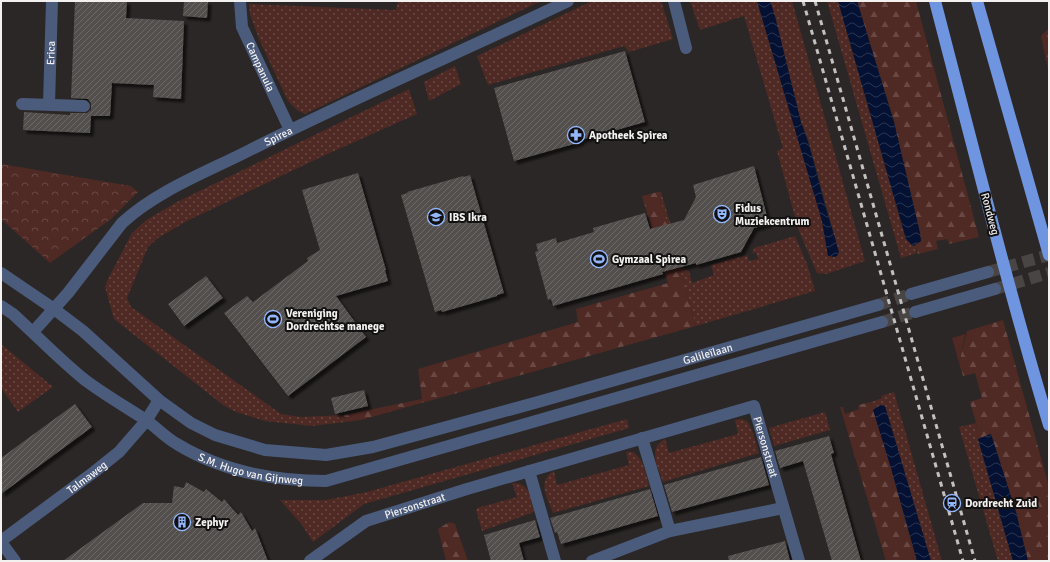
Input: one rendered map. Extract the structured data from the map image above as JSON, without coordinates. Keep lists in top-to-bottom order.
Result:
{
  "streets": {
    "highway": ["Rondweg"],
    "street": [
      "Erica",
      "Campanula",
      "Spirea",
      "Galileïlaan",
      "Piersonstraat",
      "S.M. Hugo van Gijnweg",
      "Talmaweg"
    ]
  },
  "crossings": [
    ["Campanula", "Spirea"],
    ["Spirea", "S.M. Hugo van Gijnweg"],
    ["Galileïlaan", "S.M. Hugo van Gijnweg"],
    ["S.M. Hugo van Gijnweg", "Talmaweg"]
  ],
  "places": {
    "pharmacy": ["Apotheek Spirea"],
    "theatre": ["Fidus Muziekcentrum"],
    "school or university": ["IBS Ikra"],
    "sports": ["Gymzaal Spirea", "Vereniging Dordrechtse manege"],
    "station": ["Dordrecht Zuid"],
    "building": ["Zephyr"]
  }
}
